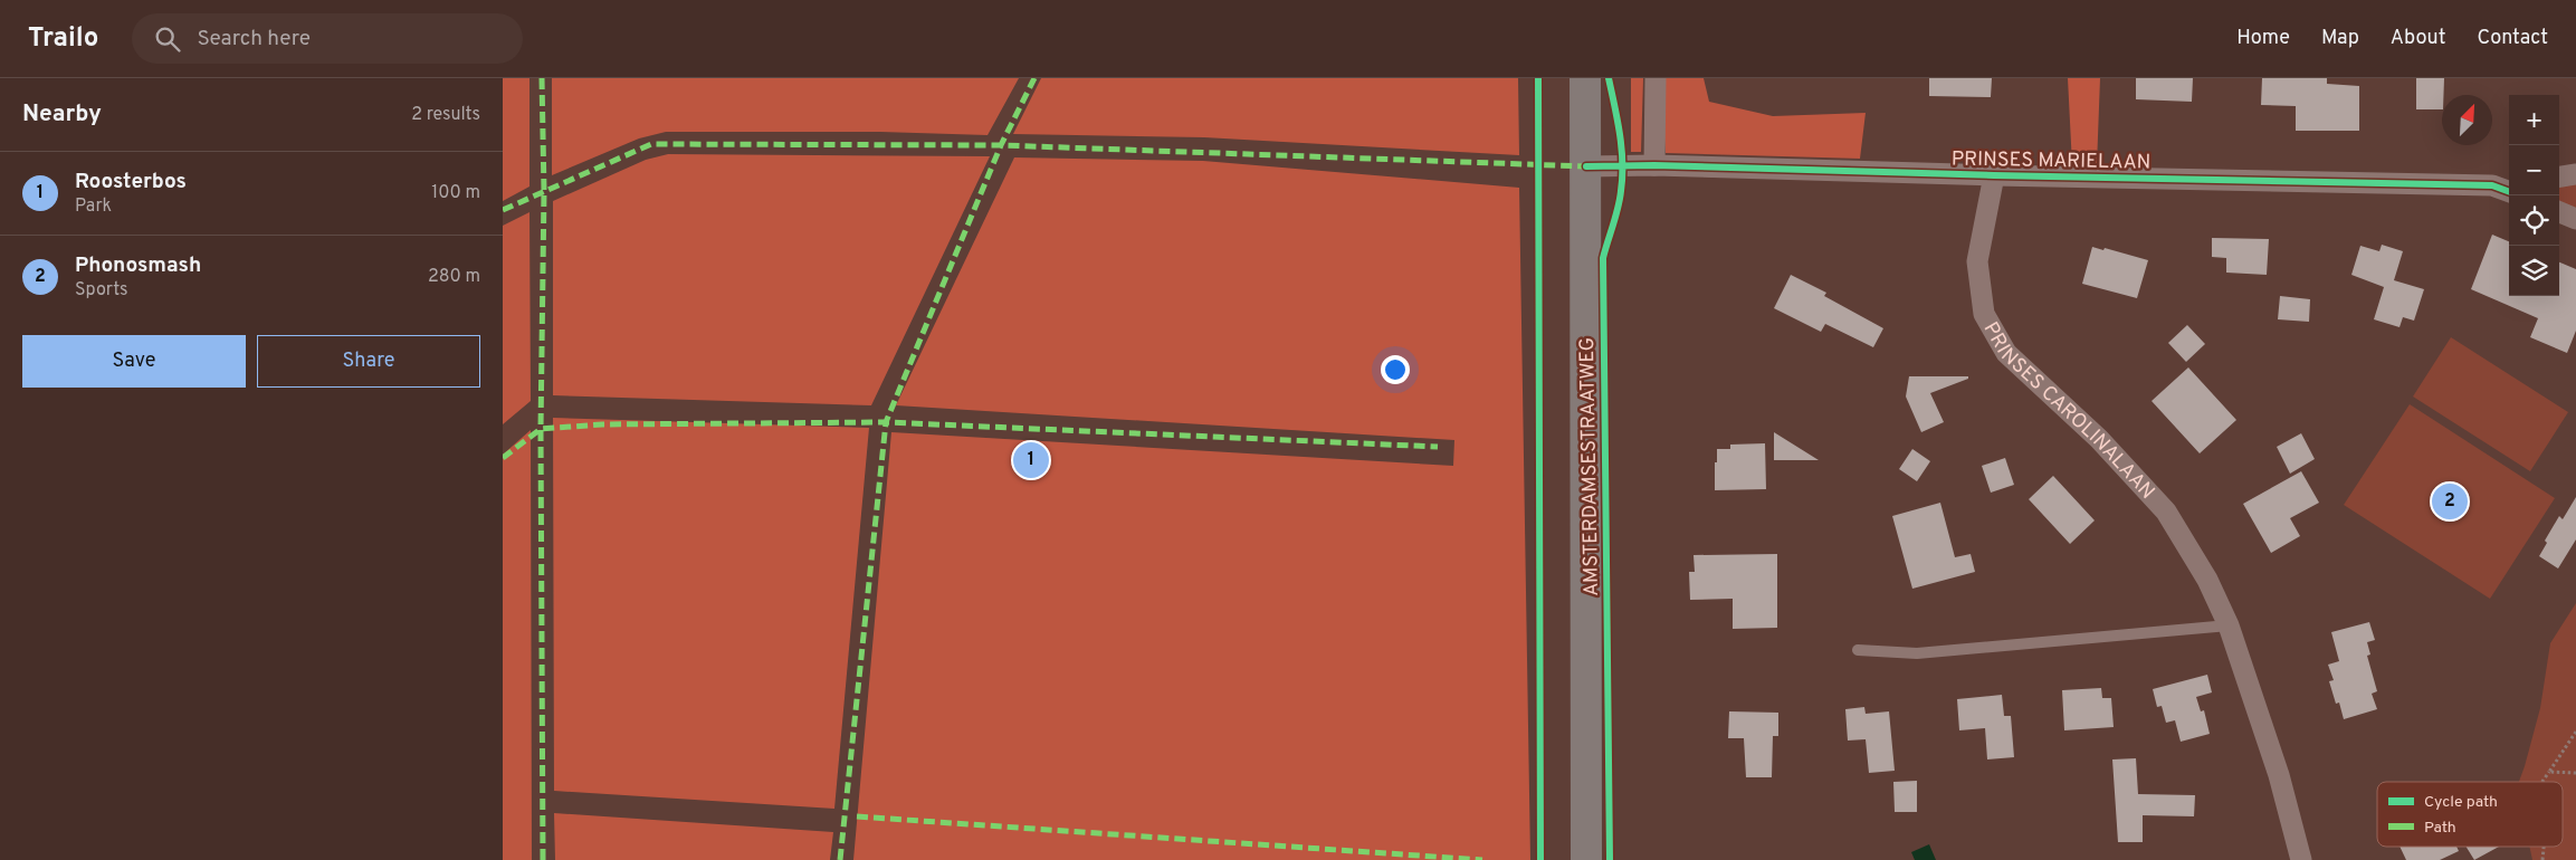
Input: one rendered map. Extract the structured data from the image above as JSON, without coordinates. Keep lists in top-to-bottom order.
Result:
{
  "streets": {
    "main road": ["AMSTERDAMSESTRAATWEG"],
    "street": ["PRINSES MARIELAAN", "PRINSES CAROLINALAAN"]
  },
  "crossings": [
    ["PRINSES MARIELAAN", "PRINSES CAROLINALAAN"],
    ["PRINSES MARIELAAN", "AMSTERDAMSESTRAATWEG"]
  ],
  "legend": ["Cycle path", "Path"],
  "north": "top right",
  "page": {
    "header": "Trailo",
    "search": "Search here",
    "nav": [
      "Home",
      "Map",
      "About",
      "Contact"
    ],
    "heading": ["Nearby", "2 results"],
    "map_buttons": ["+", "−"],
    "list": [
      {
        "mark": "1",
        "name": "Roosterbos",
        "note": "Park",
        "value": "100 m"
      },
      {
        "mark": "2",
        "name": "Phonosmash",
        "note": "Sports",
        "value": "280 m"
      }
    ],
    "buttons": ["Save", "Share"],
    "pins": ["1", "2"]
  }
}
